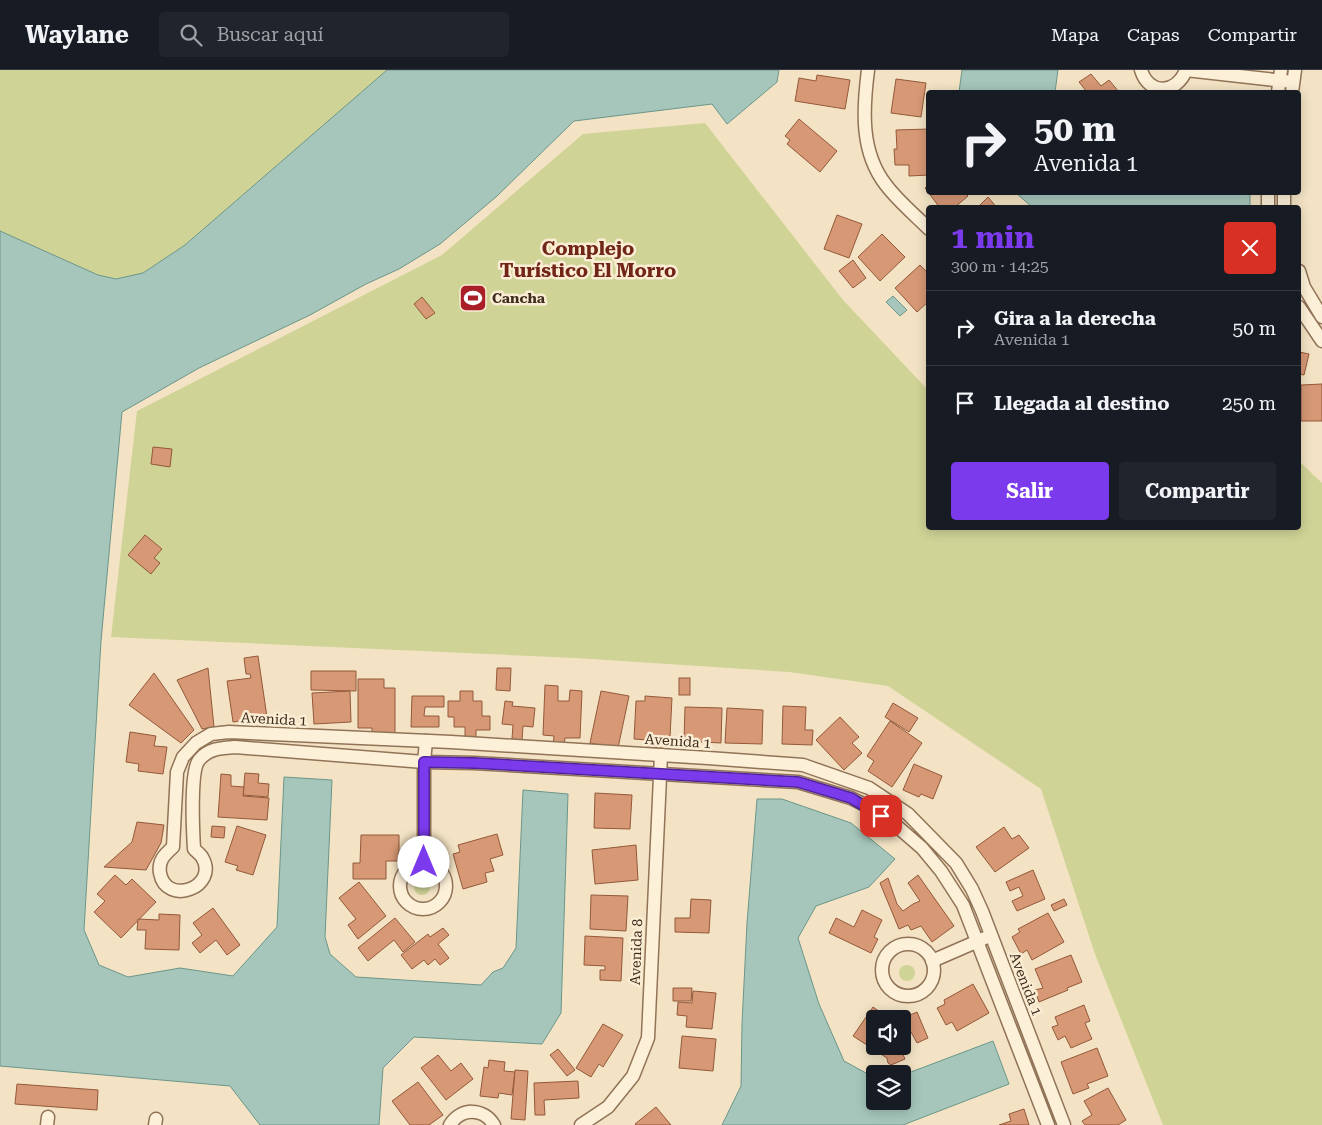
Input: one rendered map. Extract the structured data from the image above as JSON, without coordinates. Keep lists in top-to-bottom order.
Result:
{
  "streets": {
    "street": ["Avenida 1", "Avenida 8"]
  },
  "crossings": [
    ["Avenida 1", "Avenida 8"]
  ],
  "districts": ["Complejo Turístico El Morro"],
  "places": {
    "sports": ["Cancha"]
  },
  "page": {
    "header": "Waylane",
    "search": "Buscar aquí",
    "nav": ["Mapa", "Capas", "Compartir"],
    "turn": ["50 m", "Avenida 1"],
    "heading": ["1 min", "300 m · 14:25"],
    "list": [
      {
        "name": "Gira a la derecha",
        "note": "Avenida 1",
        "value": "50 m"
      },
      {
        "name": "Llegada al destino",
        "value": "250 m"
      }
    ],
    "buttons": ["Salir", "Compartir"]
  }
}
